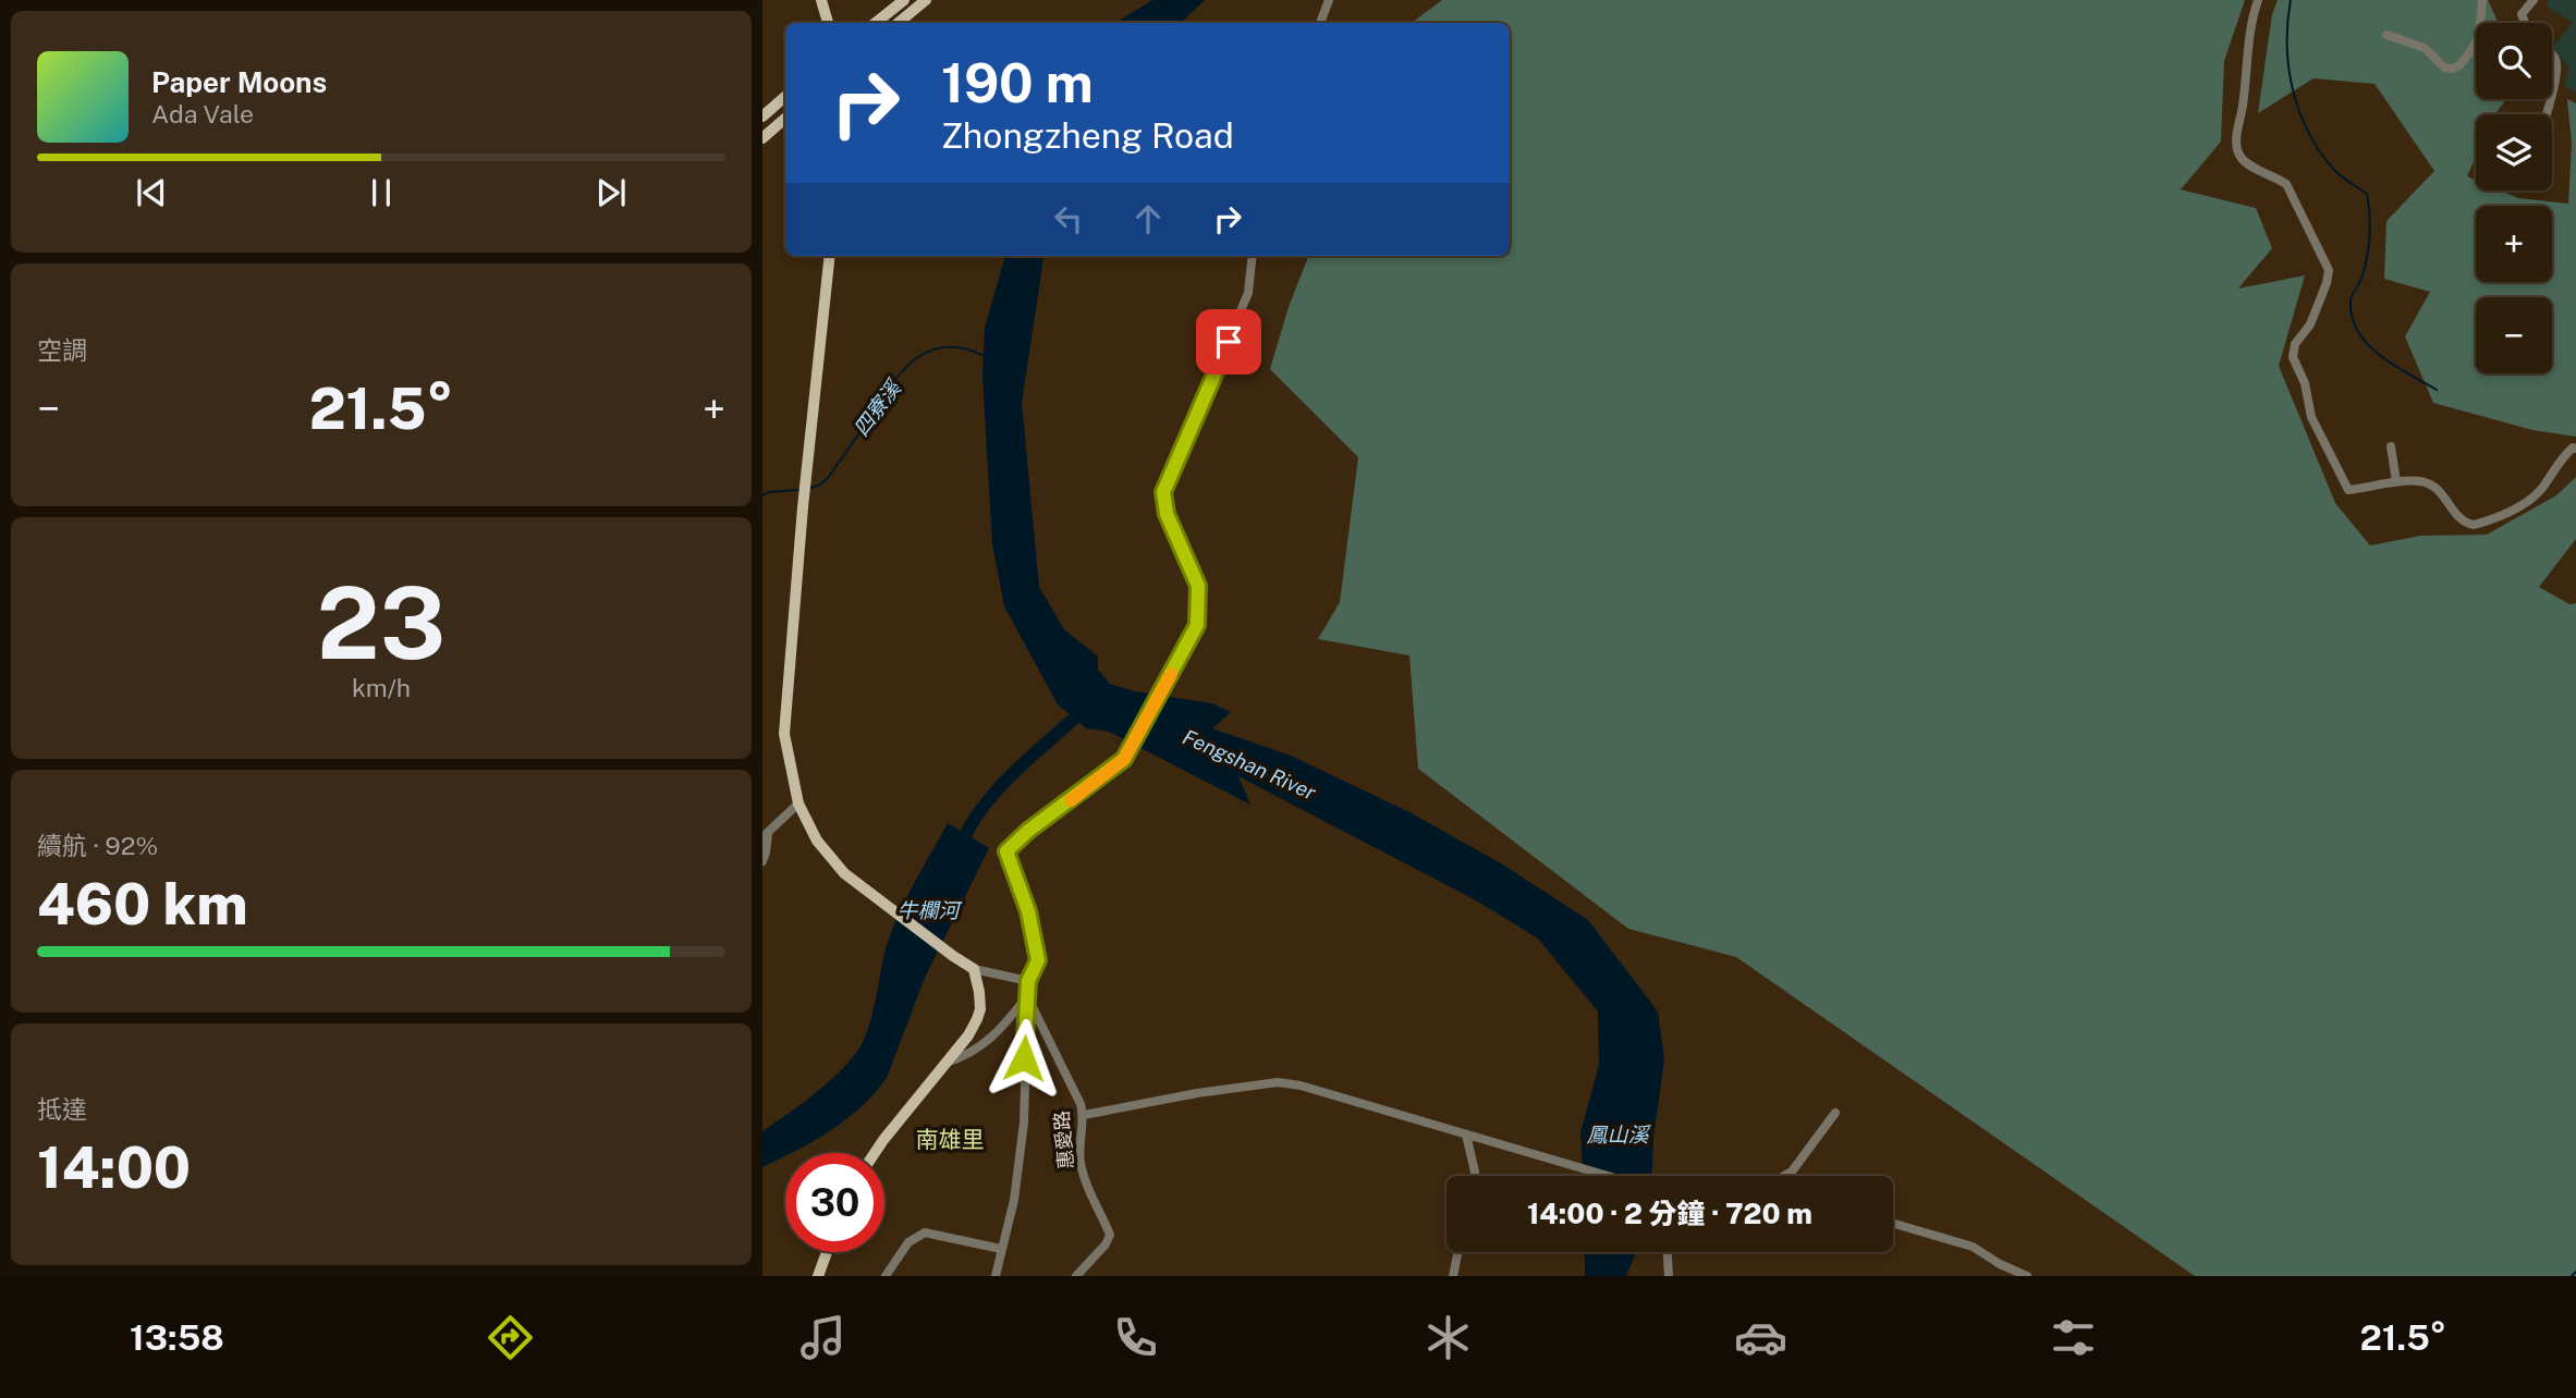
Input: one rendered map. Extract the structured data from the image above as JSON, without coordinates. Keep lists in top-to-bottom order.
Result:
{
  "streets": {
    "street": ["惠愛路"]
  },
  "districts": ["南雄里"],
  "water": [
    "四寮溪",
    "Fengshan River",
    "牛欄河",
    "鳳山溪"
  ],
  "page": {
    "map_buttons": ["+", "−"],
    "turn": ["190 m", "Zhongzheng Road"],
    "song": ["Paper Moons", "Ada Vale"],
    "tile": [
      "空調",
      ["23", "km/h"],
      ["續航 · 92%", "460 km"],
      ["抵達", "14:00"]
    ],
    "heat": ["−", "21.5°", "+"],
    "limit": "30",
    "trip": "14:00 · 2 分鐘 · 720 m",
    "tabs": ["13:58", "21.5°"]
  }
}
